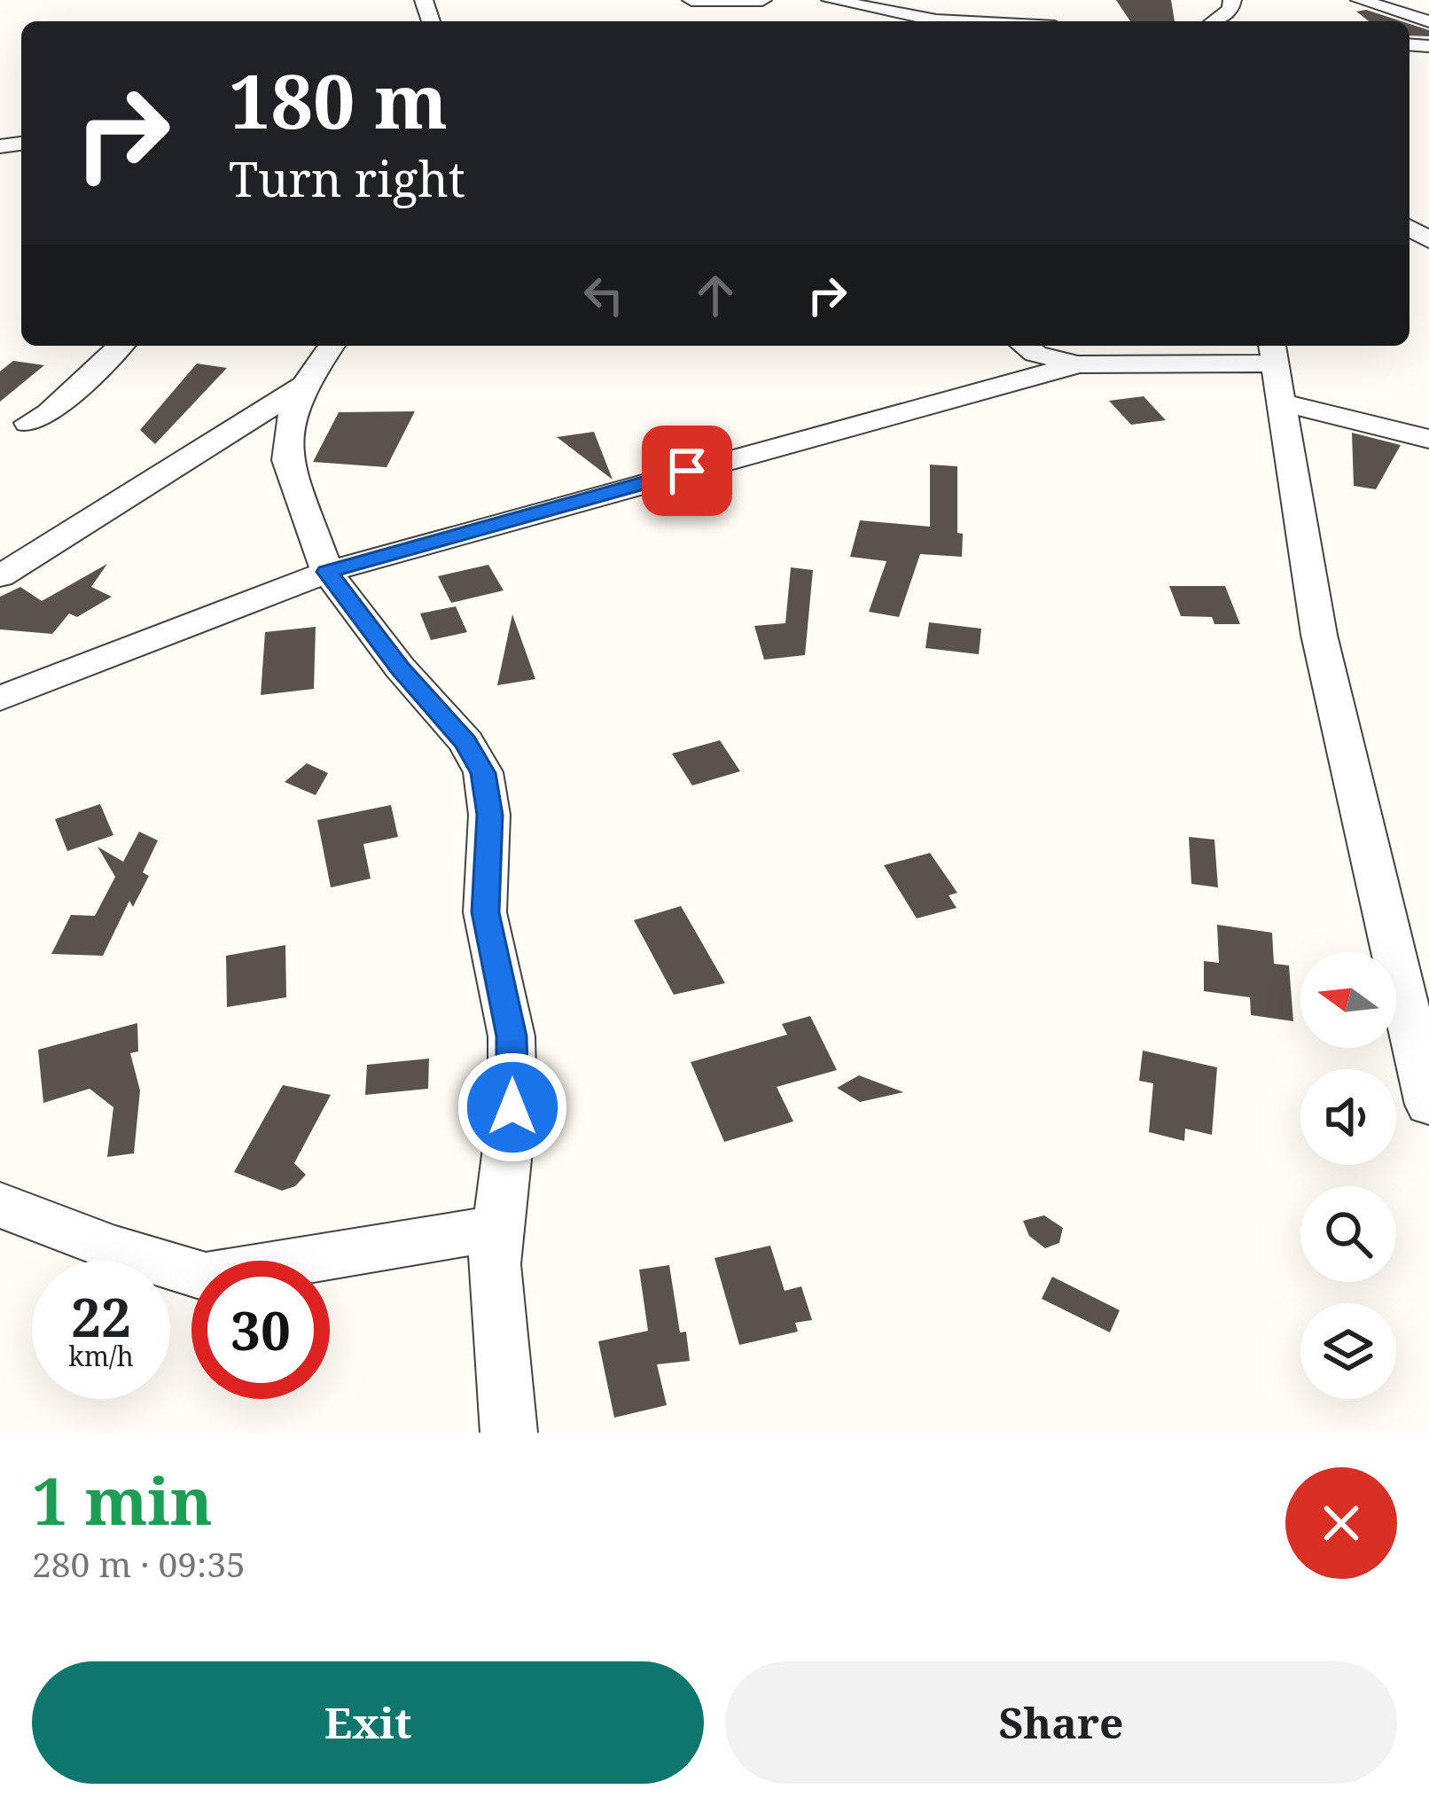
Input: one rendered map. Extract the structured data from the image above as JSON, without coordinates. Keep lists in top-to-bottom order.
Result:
{
  "north": "left",
  "page": {
    "turn": ["180 m", "Turn right"],
    "speed": "22 km/h",
    "limit": "30",
    "heading": ["1 min", "280 m · 09:35"],
    "buttons": ["Exit", "Share"]
  }
}
